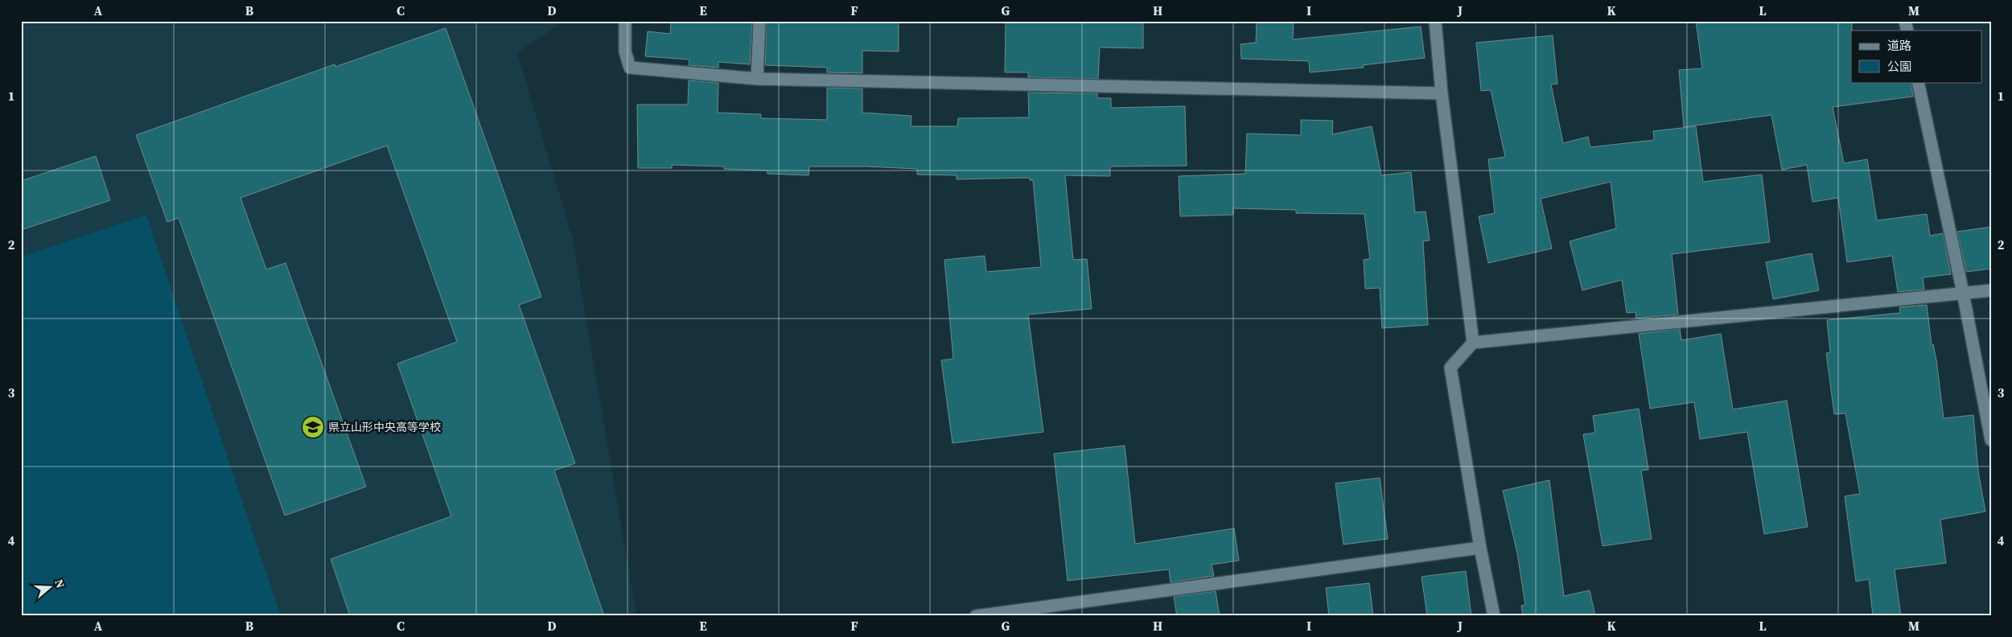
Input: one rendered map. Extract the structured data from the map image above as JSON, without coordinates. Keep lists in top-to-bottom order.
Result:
{
  "places": {
    "school or university": ["県立山形中央高等学校"]
  },
  "legend": ["道路", "公園"],
  "north": "right",
  "grid": {
    "columns": [
      "A",
      "B",
      "C",
      "D",
      "E",
      "F",
      "G",
      "H",
      "I",
      "J",
      "K",
      "L",
      "M"
    ],
    "rows": [
      "1",
      "2",
      "3",
      "4"
    ]
  }
}
